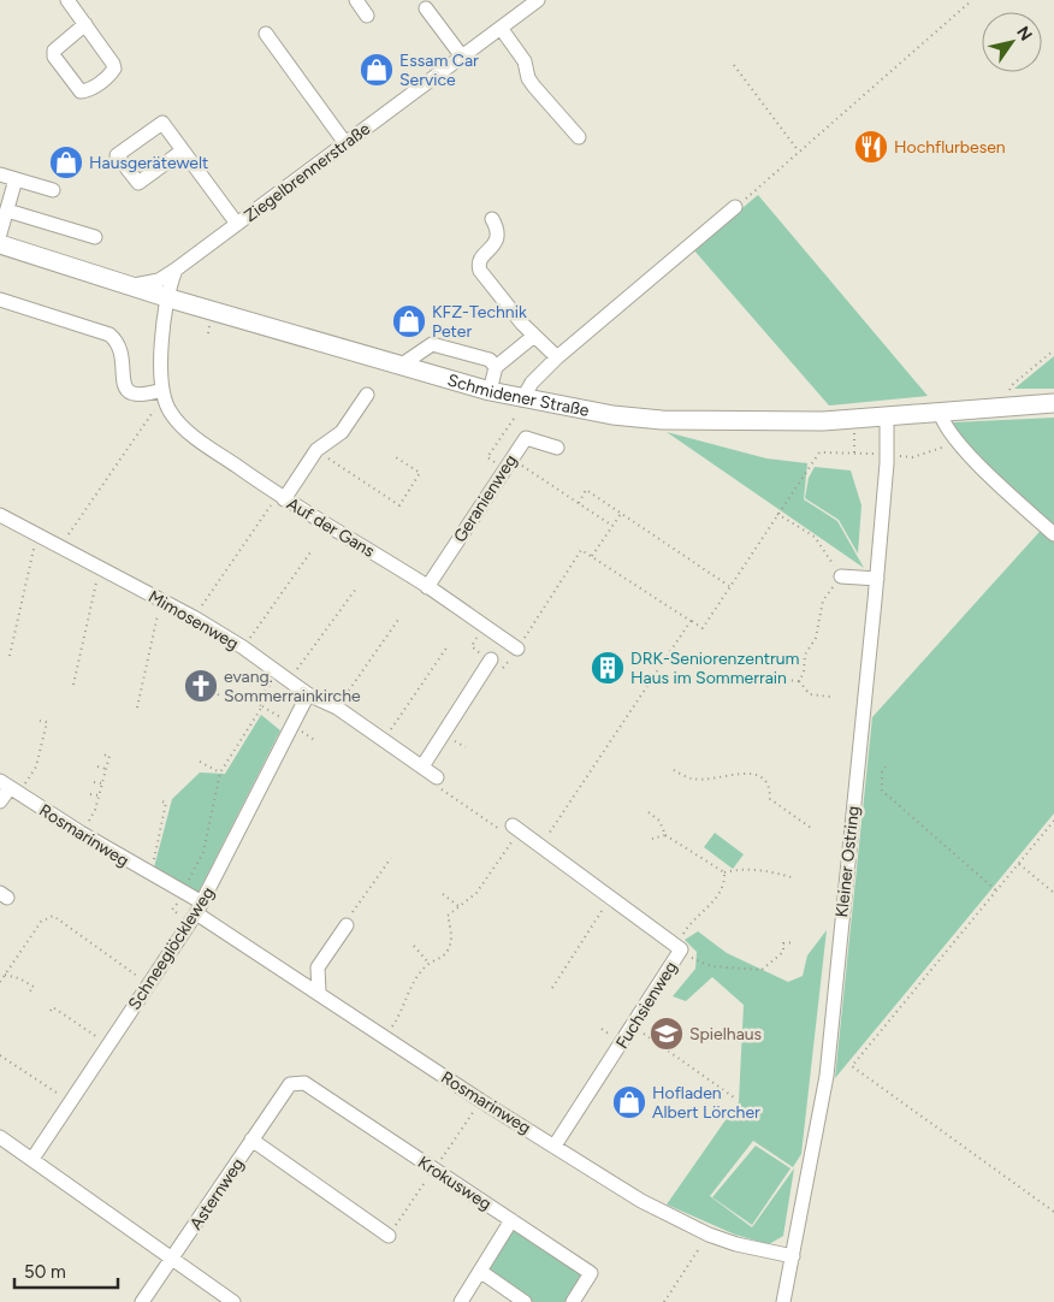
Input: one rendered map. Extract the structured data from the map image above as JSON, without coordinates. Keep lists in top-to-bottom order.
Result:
{
  "streets": {
    "main road": ["Schmidener Straße"],
    "street": [
      "Ziegelbrennerstraße",
      "Geranienweg",
      "Auf der Gans",
      "Mimosenweg",
      "Rosmarinweg",
      "Kleiner Ostring",
      "Schneeglöckleweg",
      "Fuchsienweg",
      "Krokusweg",
      "Asternweg"
    ]
  },
  "crossings": [
    ["Ziegelbrennerstraße", "Schmidener Straße"],
    ["Schmidener Straße", "Auf der Gans"],
    ["Schmidener Straße", "Kleiner Ostring"],
    ["Geranienweg", "Auf der Gans"],
    ["Mimosenweg", "Schneeglöckleweg"],
    ["Rosmarinweg", "Kleiner Ostring"],
    ["Rosmarinweg", "Schneeglöckleweg"],
    ["Rosmarinweg", "Fuchsienweg"],
    ["Krokusweg", "Asternweg"]
  ],
  "places": {
    "shop": [
      "Essam Car Service",
      "Hausgerätewelt",
      "KFZ-Technik Peter",
      "Hofladen Albert Lörcher"
    ],
    "restaurant": ["Hochflurbesen"],
    "building": ["DRK-Seniorenzentrum Haus im Sommerrain"],
    "church": ["evang. Sommerrainkirche"],
    "school or university": ["Spielhaus"]
  },
  "scale_bar": "50 m",
  "north": "top right"
}
